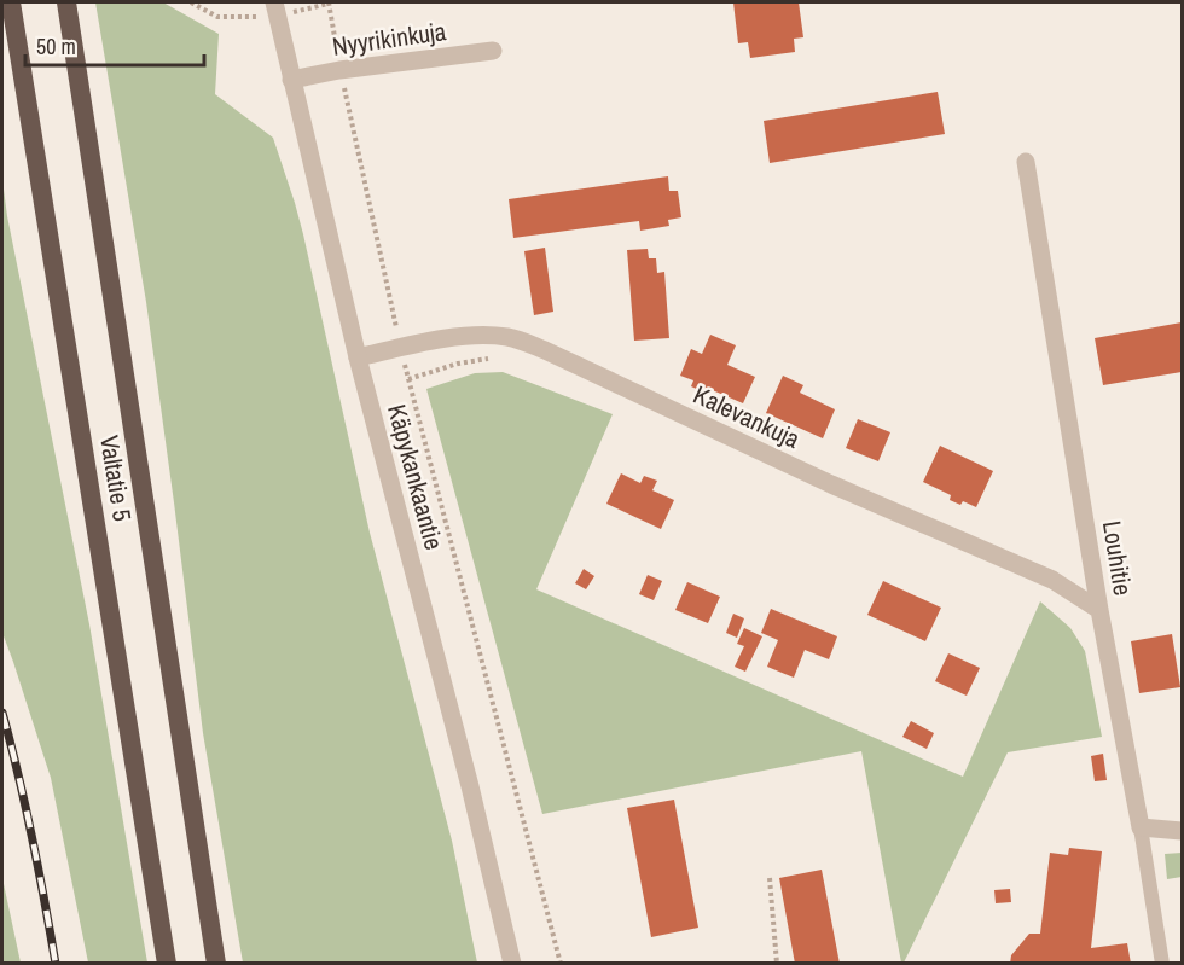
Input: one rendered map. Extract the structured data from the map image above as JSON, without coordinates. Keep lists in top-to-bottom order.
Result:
{
  "streets": {
    "highway": ["Valtatie 5"],
    "street": [
      "Nyyrikinkuja",
      "Kalevankuja",
      "Käpykankaantie",
      "Louhitie"
    ]
  },
  "crossings": [
    ["Nyyrikinkuja", "Käpykankaantie"],
    ["Kalevankuja", "Käpykankaantie"],
    ["Kalevankuja", "Louhitie"]
  ],
  "scale_bar": "50 m"
}
